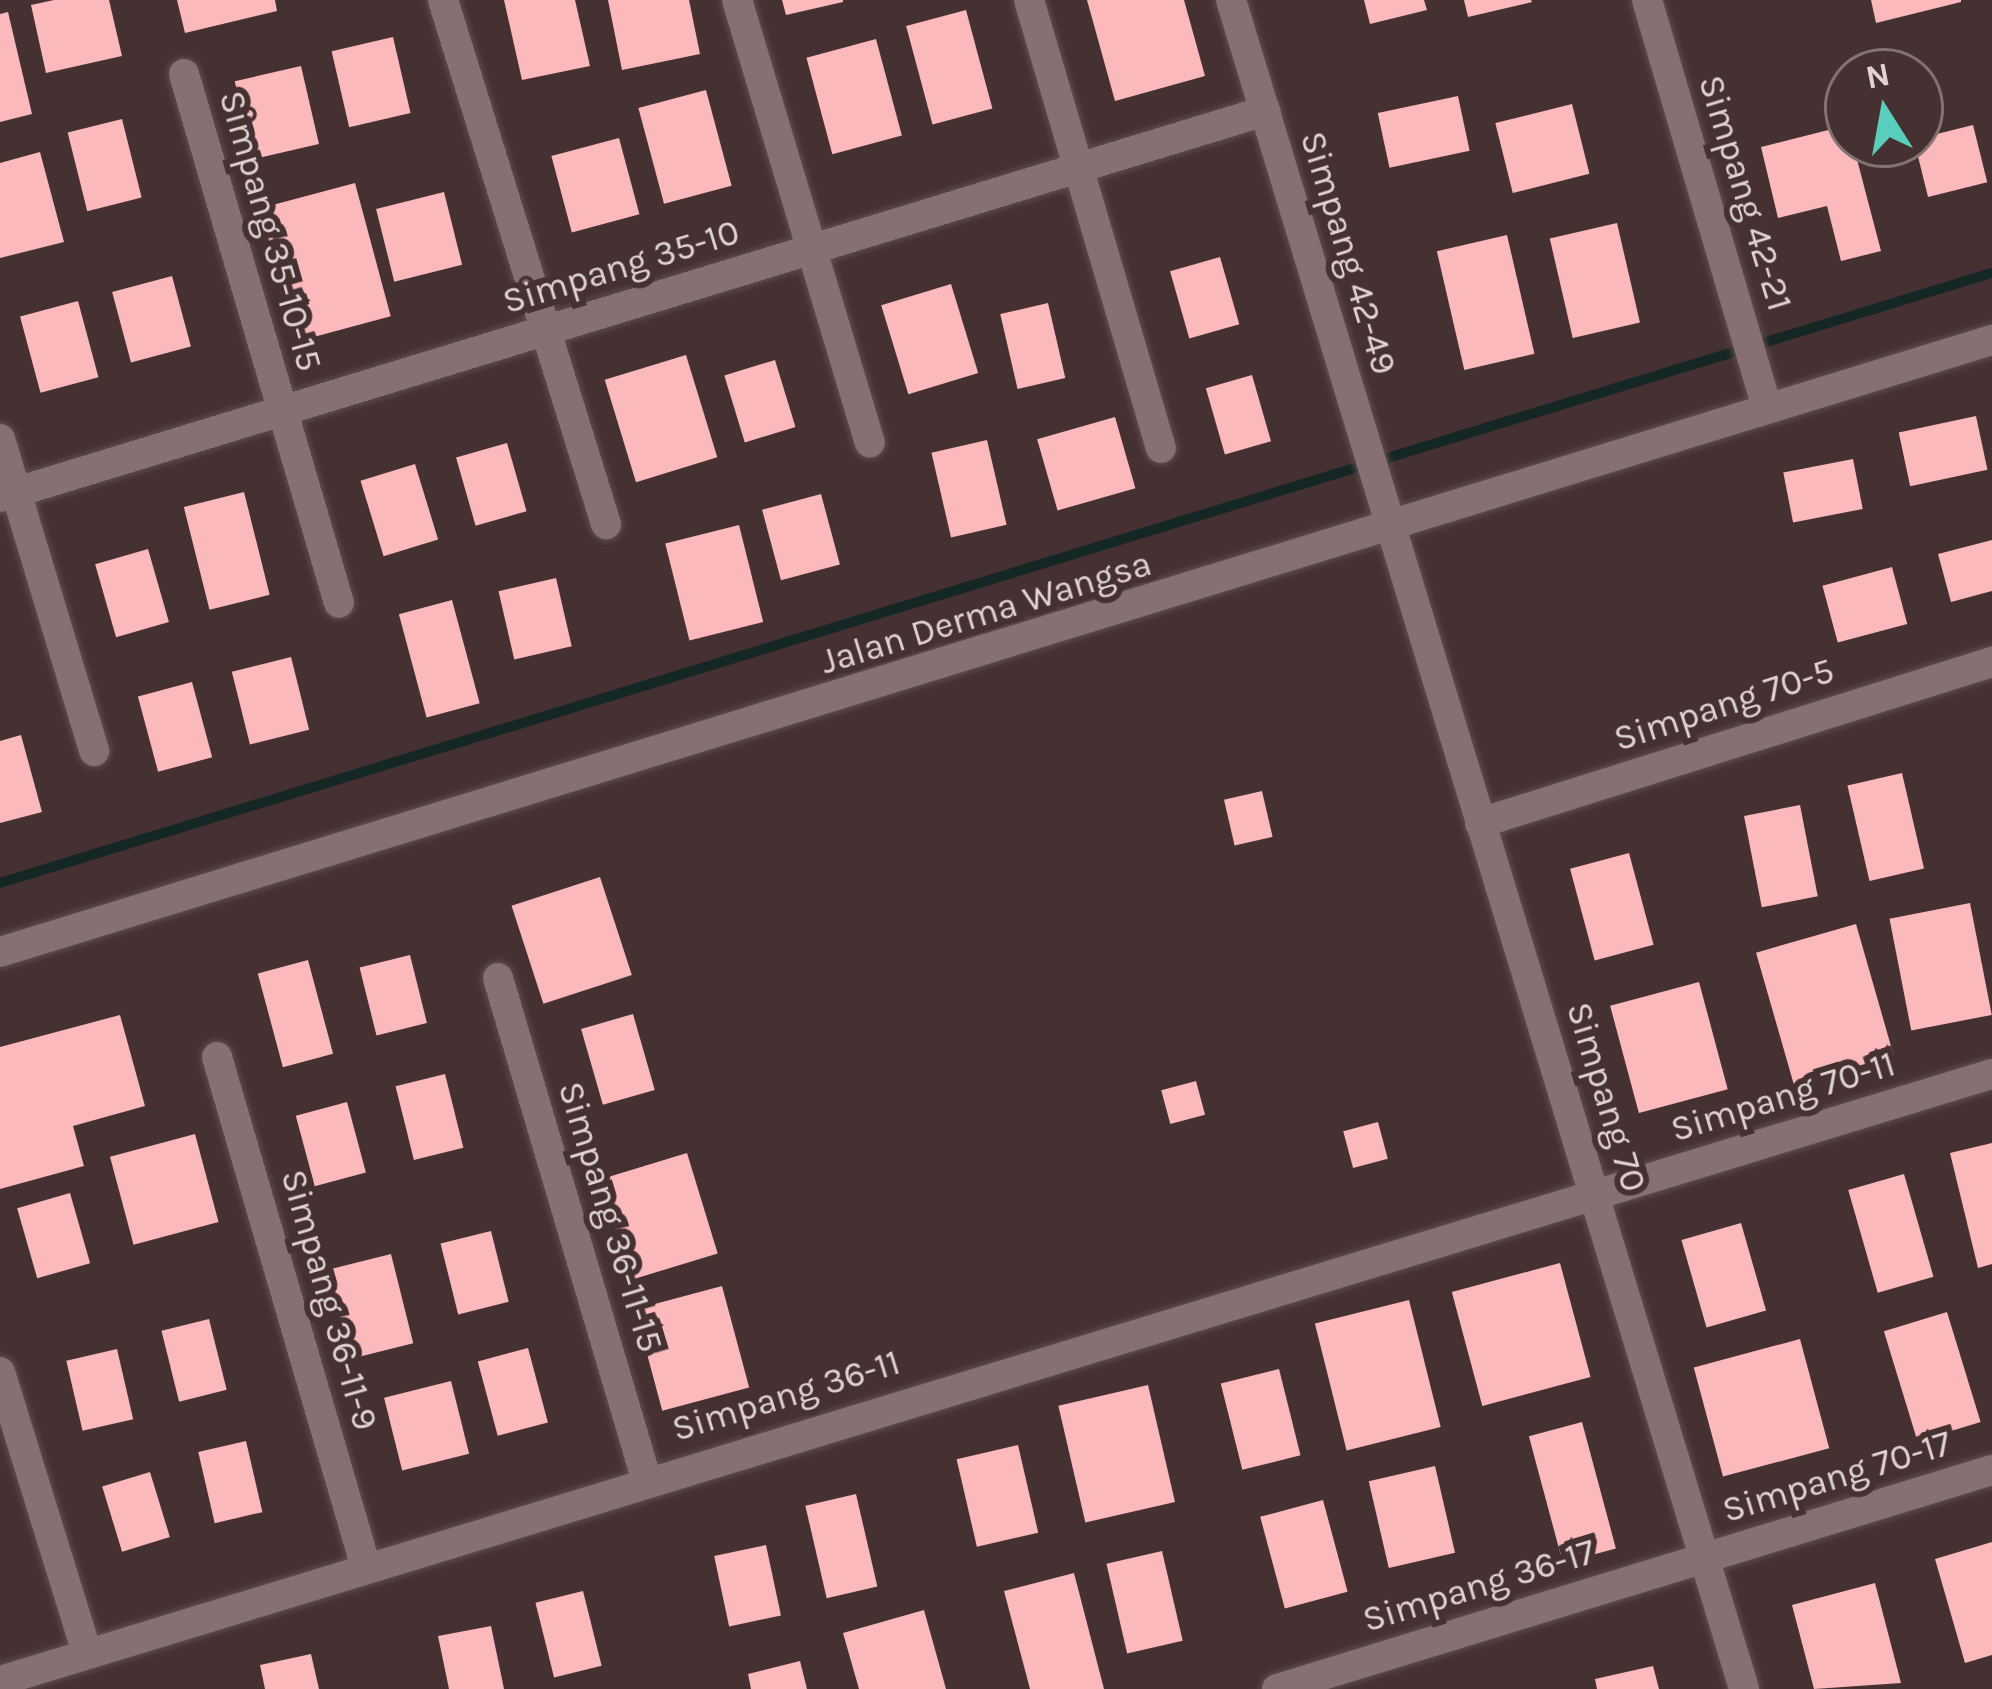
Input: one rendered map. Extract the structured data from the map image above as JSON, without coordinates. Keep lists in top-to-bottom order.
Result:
{
  "streets": {
    "street": [
      "Simpang 42-21",
      "Simpang 35-10-15",
      "Simpang 42-49",
      "Simpang 35-10",
      "Jalan Derma Wangsa",
      "Simpang 70-5",
      "Simpang 70",
      "Simpang 70-11",
      "Simpang 36-11-15",
      "Simpang 36-11-9",
      "Simpang 36-11",
      "Simpang 70-17",
      "Simpang 36-17"
    ]
  },
  "crossings": [
    ["Simpang 42-21", "Jalan Derma Wangsa"],
    ["Simpang 35-10-15", "Simpang 35-10"],
    ["Simpang 42-49", "Simpang 35-10"],
    ["Simpang 42-49", "Jalan Derma Wangsa"],
    ["Simpang 42-49", "Simpang 70"],
    ["Jalan Derma Wangsa", "Simpang 70"],
    ["Simpang 70-5", "Simpang 70"],
    ["Simpang 70", "Simpang 70-11"],
    ["Simpang 70", "Simpang 36-11"],
    ["Simpang 70", "Simpang 70-17"],
    ["Simpang 70", "Simpang 36-17"],
    ["Simpang 70-11", "Simpang 36-11"],
    ["Simpang 36-11-15", "Simpang 36-11"],
    ["Simpang 36-11-9", "Simpang 36-11"],
    ["Simpang 70-17", "Simpang 36-17"]
  ],
  "north": "top"
}
